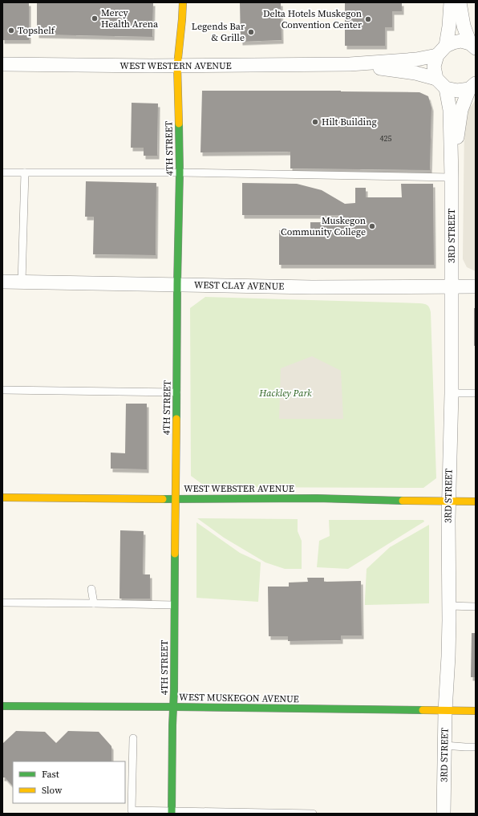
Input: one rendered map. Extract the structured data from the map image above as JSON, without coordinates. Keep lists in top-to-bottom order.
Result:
{
  "streets": {
    "main road": ["4TH STREET", "WEST WEBSTER AVENUE", "WEST MUSKEGON AVENUE"],
    "street": ["WEST WESTERN AVENUE", "3RD STREET", "WEST CLAY AVENUE"]
  },
  "crossings": [
    ["WEST WESTERN AVENUE", "4TH STREET"],
    ["WEST WESTERN AVENUE", "3RD STREET"],
    ["4TH STREET", "WEST CLAY AVENUE"],
    ["4TH STREET", "WEST WEBSTER AVENUE"],
    ["4TH STREET", "WEST MUSKEGON AVENUE"],
    ["3RD STREET", "WEST CLAY AVENUE"],
    ["3RD STREET", "WEST WEBSTER AVENUE"],
    ["3RD STREET", "WEST MUSKEGON AVENUE"]
  ],
  "parks": ["Hackley Park"],
  "places": [
    "Mercy Health Arena",
    "Delta Hotels Muskegon Convention Center",
    "Topshelf",
    "Legends Bar & Grille",
    "Hilt Building",
    "Muskegon Community College"
  ],
  "house_numbers": ["425"],
  "legend": ["Fast", "Slow"]
}
